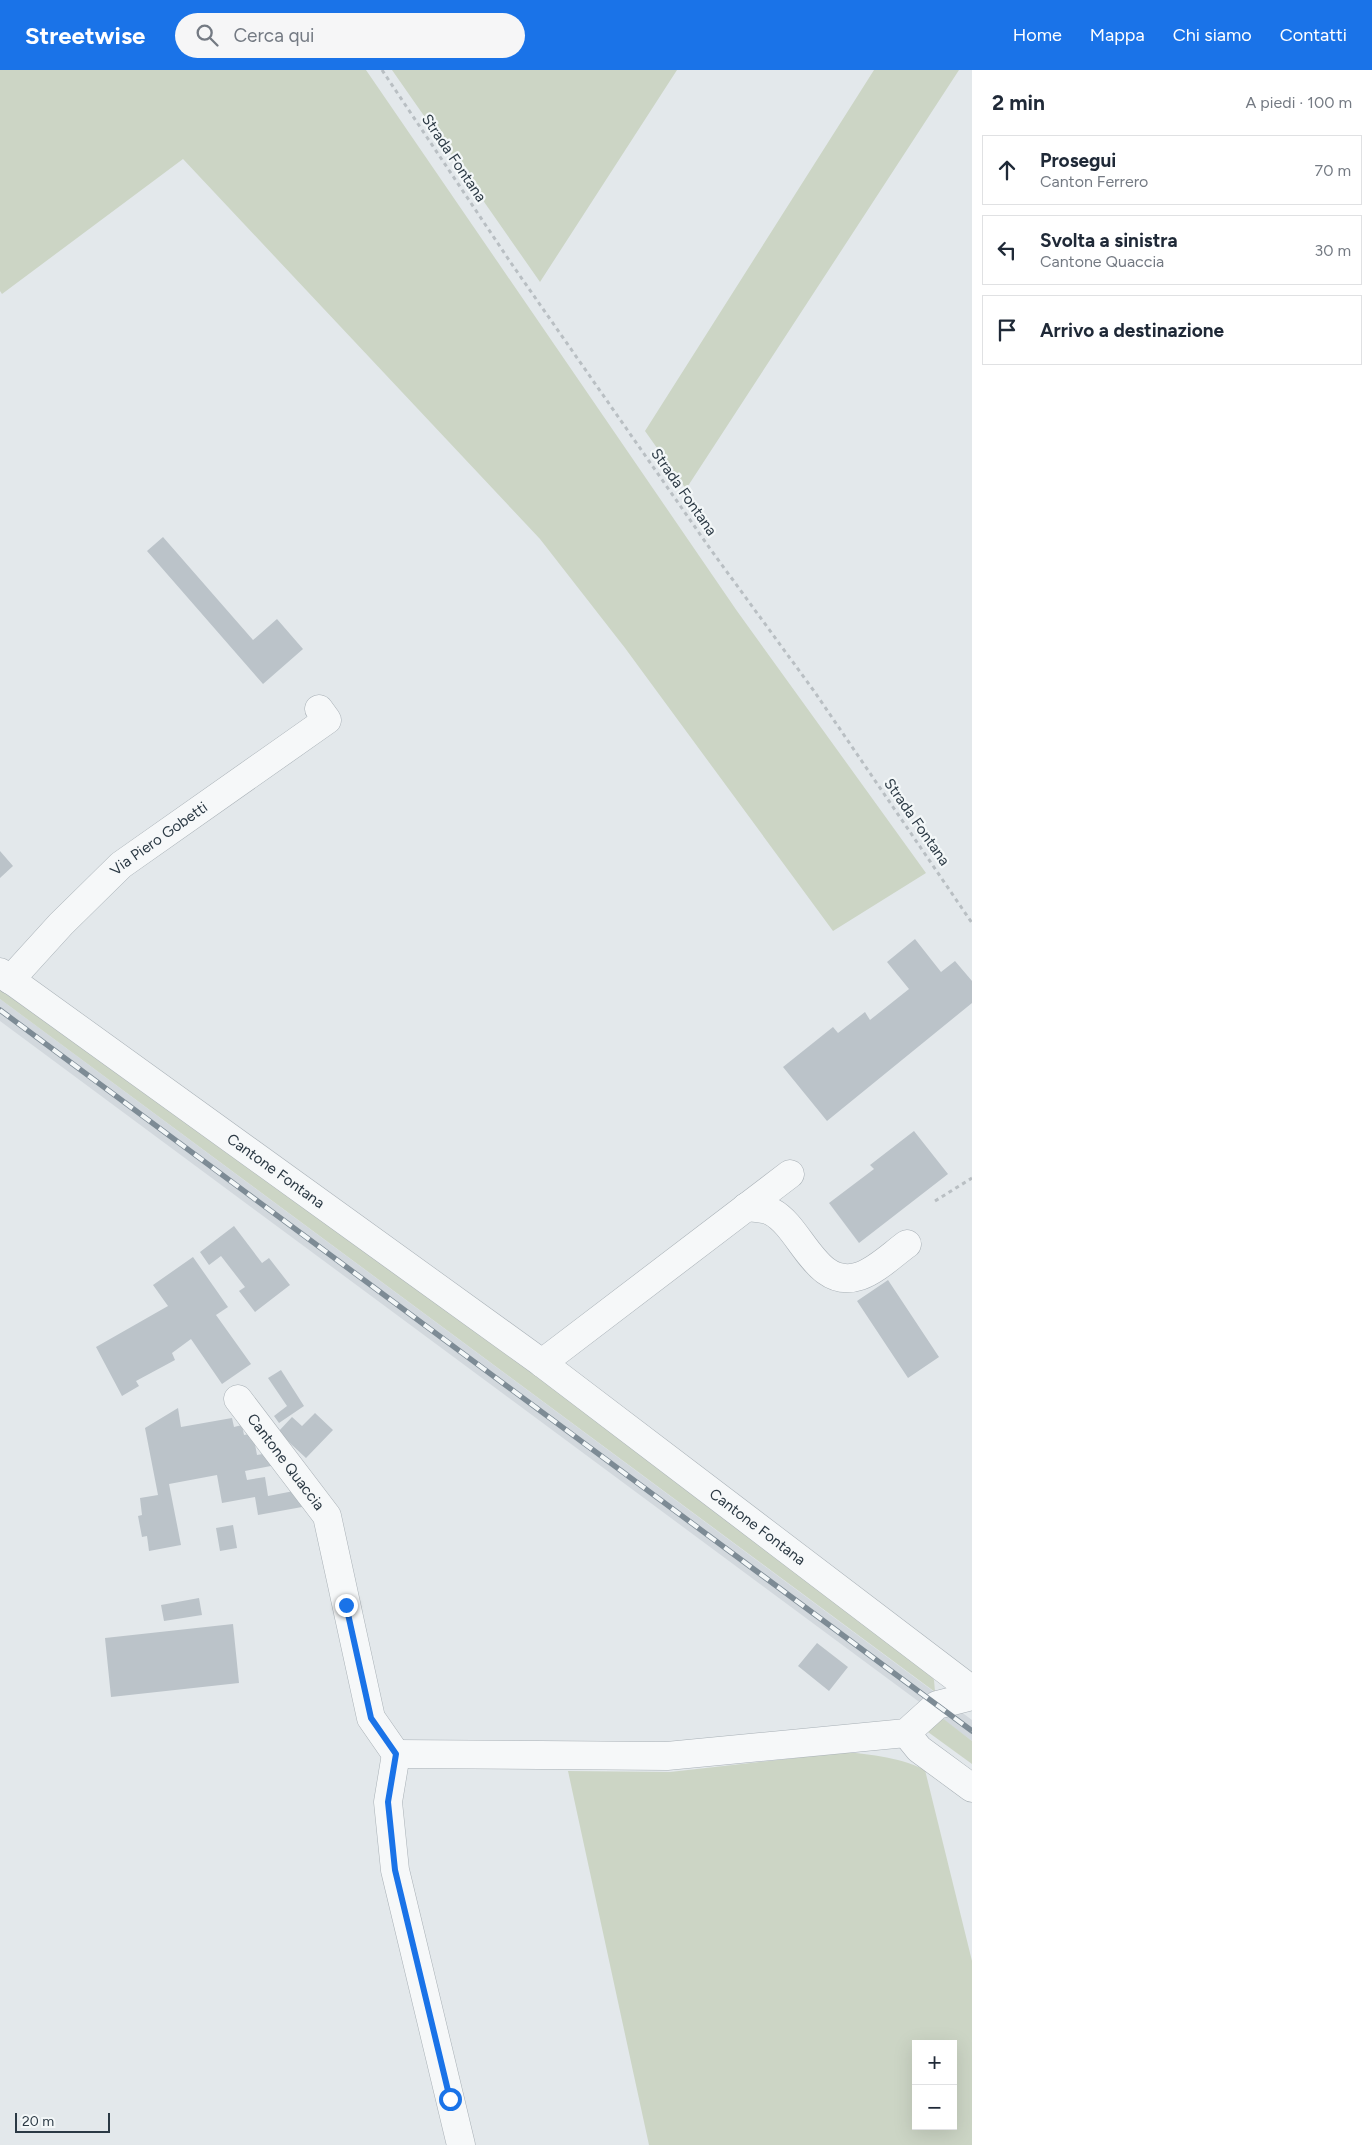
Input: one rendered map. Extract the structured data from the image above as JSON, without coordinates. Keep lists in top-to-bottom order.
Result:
{
  "streets": {
    "street": ["Via Piero Gobetti", "Cantone Fontana", "Cantone Quaccia"],
    "path": ["Strada Fontana"]
  },
  "crossings": [
    ["Via Piero Gobetti", "Cantone Fontana"]
  ],
  "scale_bar": "20 m",
  "page": {
    "header": "Streetwise",
    "search": "Cerca qui",
    "nav": [
      "Home",
      "Mappa",
      "Chi siamo",
      "Contatti"
    ],
    "heading": ["2 min", "A piedi · 100 m"],
    "list": [
      ["Prosegui", "Canton Ferrero", "70 m"],
      ["Svolta a sinistra", "Cantone Quaccia", "30 m"],
      "Arrivo a destinazione"
    ],
    "map_buttons": ["+", "−"],
    "scale": "20 m"
  }
}
